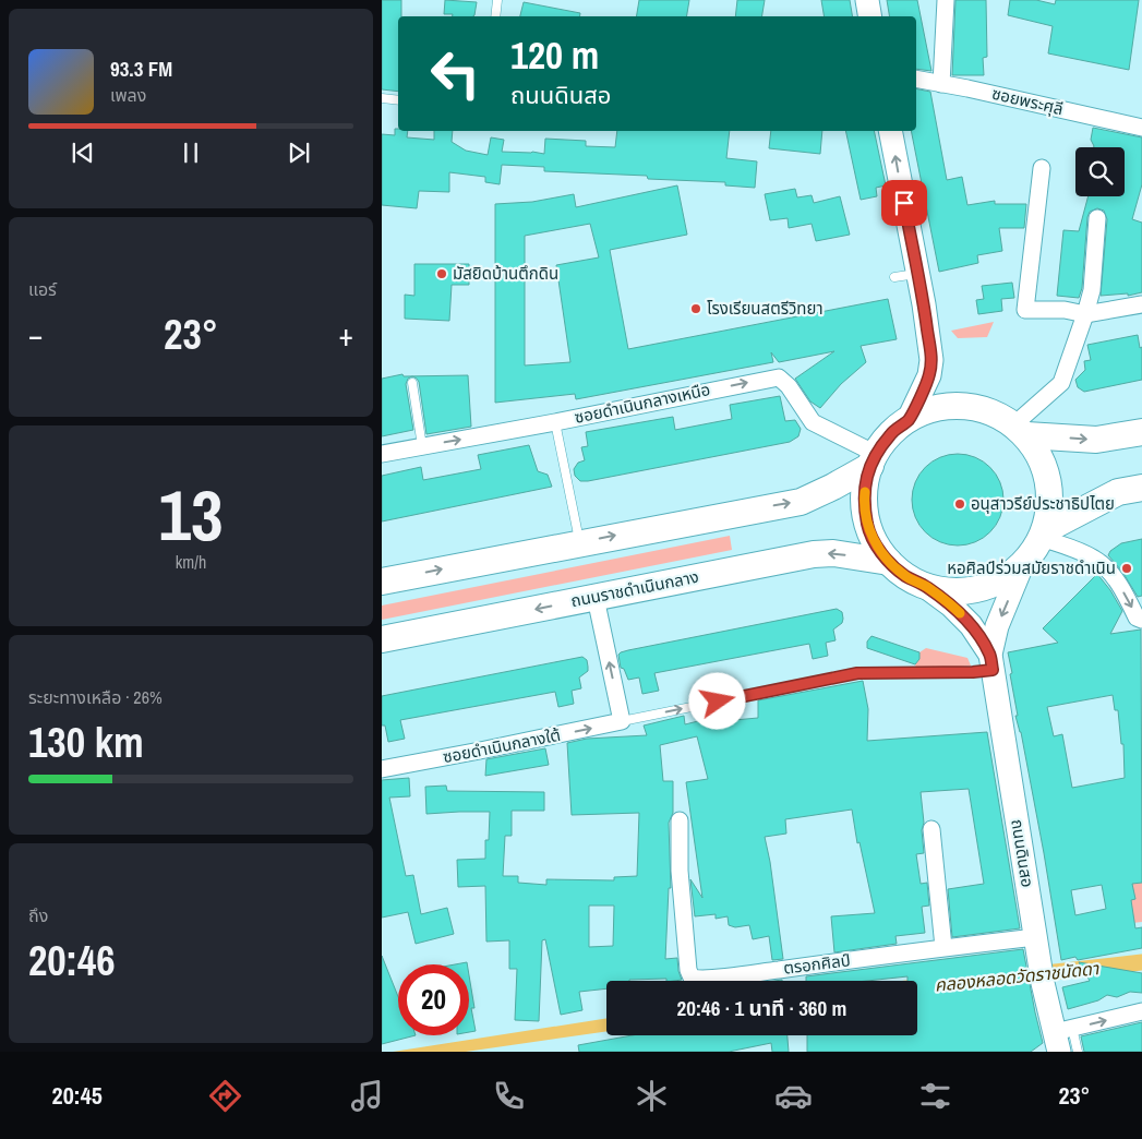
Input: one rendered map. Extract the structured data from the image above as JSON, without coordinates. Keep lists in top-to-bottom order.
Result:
{
  "streets": {
    "main road": ["ถนนราชดำเนินกลาง", "ถนนดินสอ"],
    "street": [
      "ซอยพระศุลี",
      "ซอยดำเนินกลางเหนือ",
      "ซอยดำเนินกลางใต้",
      "ตรอกศิลป์"
    ]
  },
  "crossings": [
    ["ซอยดำเนินกลางเหนือ", "ถนนราชดำเนินกลาง"],
    ["ซอยดำเนินกลางเหนือ", "ถนนดินสอ"],
    ["ถนนราชดำเนินกลาง", "ถนนดินสอ"],
    ["ถนนดินสอ", "ตรอกศิลป์"]
  ],
  "one_way": ["ซอยดำเนินกลางเหนือ", "ซอยดำเนินกลางใต้"],
  "water": ["คลองหลอดวัดราชนัดดา"],
  "places": [
    "มัสยิดบ้านตึกดิน",
    "โรงเรียนสตรีวิทยา",
    "อนุสาวรีย์ประชาธิปไตย",
    "หอศิลป์ร่วมสมัยราชดำเนิน"
  ],
  "page": {
    "turn": ["120 m", "ถนนดินสอ"],
    "song": ["93.3 FM", "เพลง"],
    "tile": [
      "แอร์",
      ["13", "km/h"],
      ["ระยะทางเหลือ · 26%", "130 km"],
      ["ถึง", "20:46"]
    ],
    "heat": ["−", "23°", "+"],
    "limit": "20",
    "trip": "20:46 · 1 นาที · 360 m",
    "tabs": ["20:45", "23°"]
  }
}
